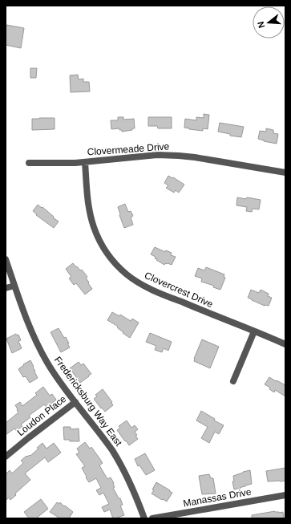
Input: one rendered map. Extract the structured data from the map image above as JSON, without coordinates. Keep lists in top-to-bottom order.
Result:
{
  "streets": {
    "street": [
      "Clovermeade Drive",
      "Clovercrest Drive",
      "Fredericksburg Way East",
      "Loudon Place",
      "Manassas Drive"
    ]
  },
  "crossings": [
    ["Clovermeade Drive", "Clovercrest Drive"],
    ["Fredericksburg Way East", "Loudon Place"]
  ],
  "north": "left"
}
